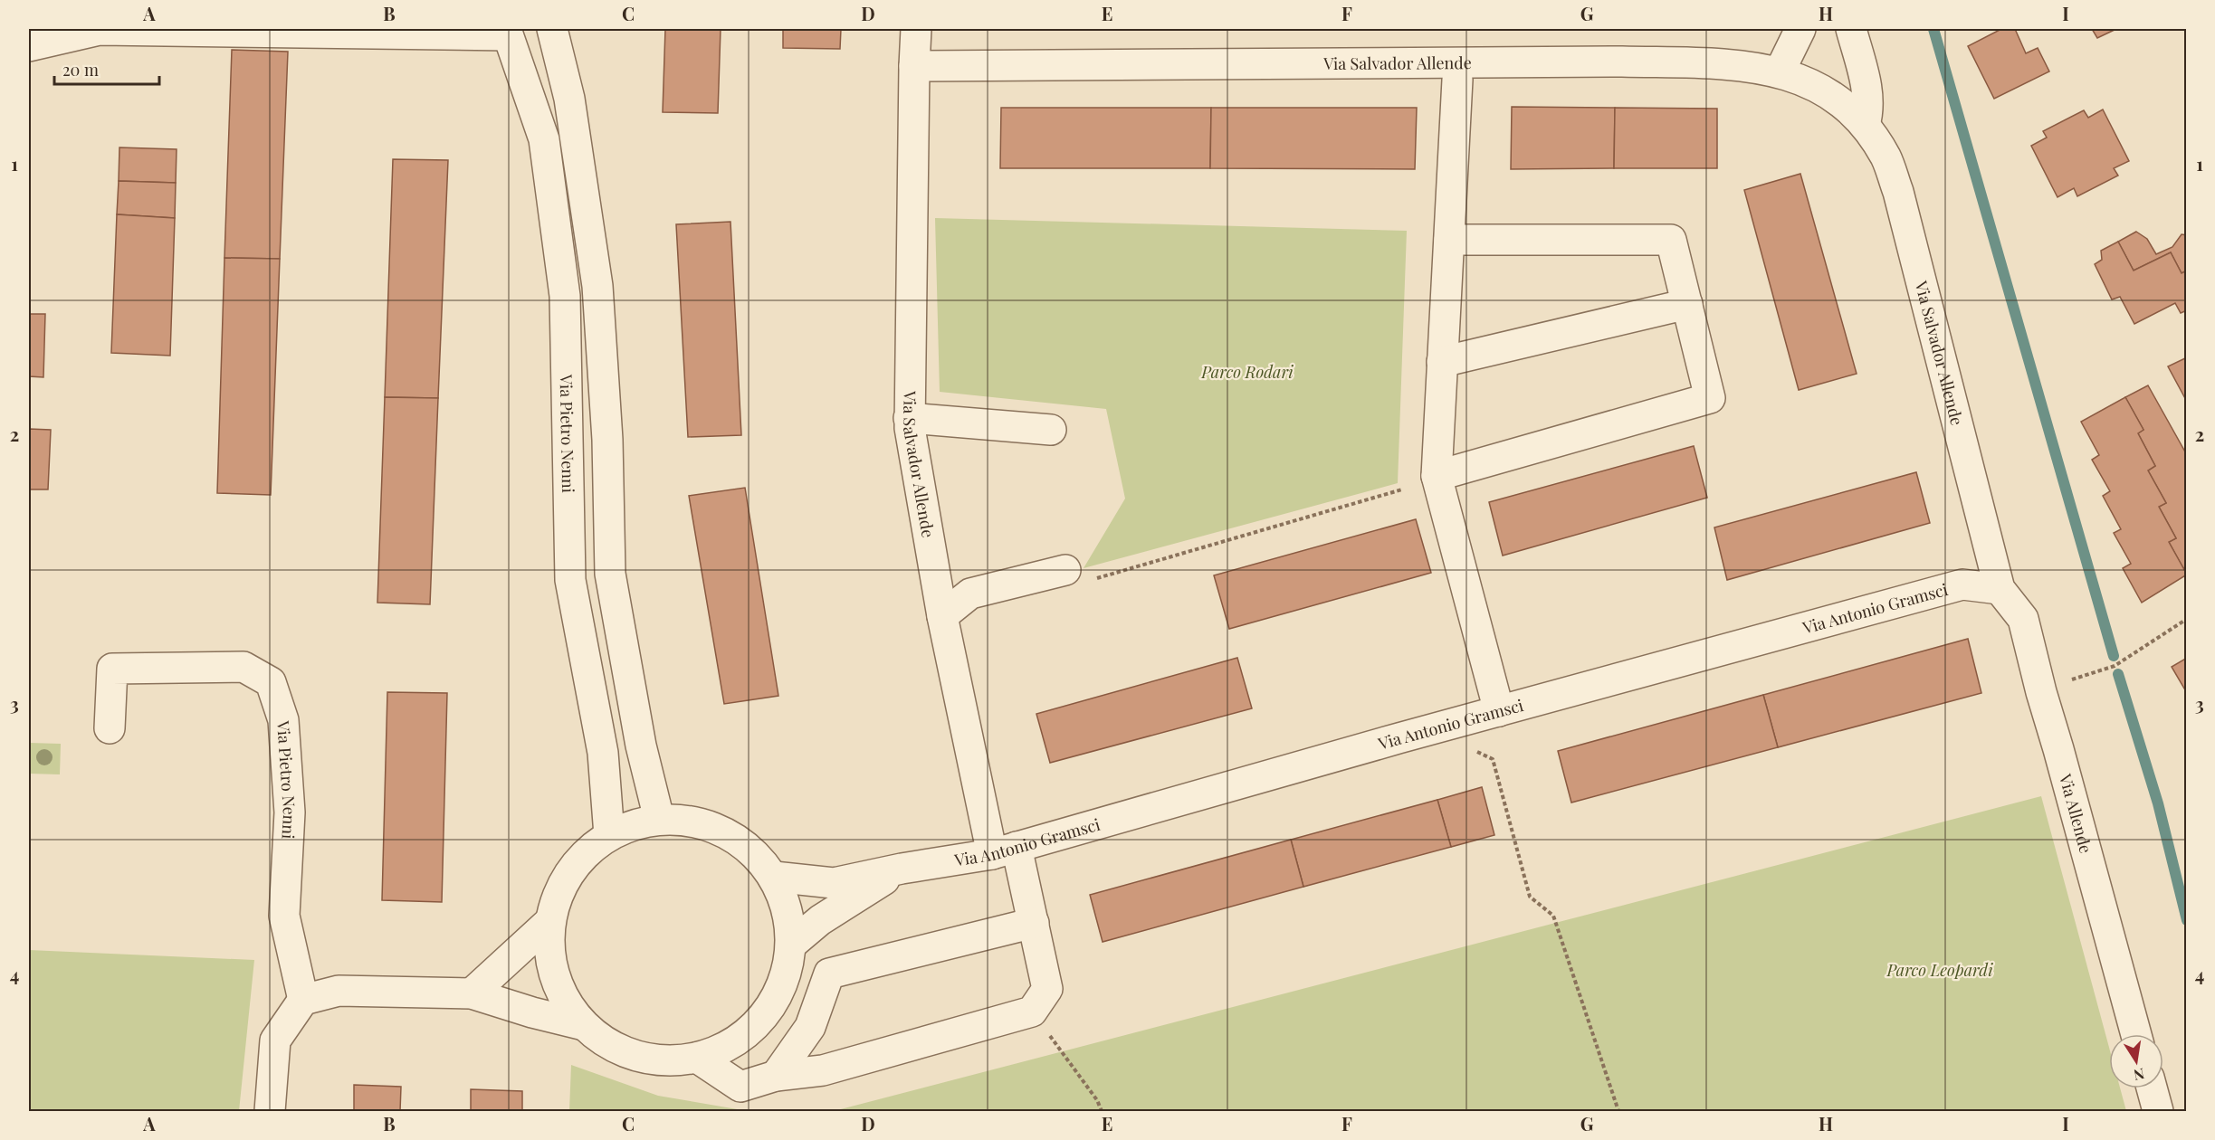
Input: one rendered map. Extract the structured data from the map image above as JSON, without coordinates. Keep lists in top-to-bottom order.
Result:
{
  "streets": {
    "street": [
      "Via Salvador Allende",
      "Via Pietro Nenni",
      "Via Antonio Gramsci",
      "Via Allende"
    ]
  },
  "crossings": [
    ["Via Salvador Allende", "Via Antonio Gramsci"],
    ["Via Salvador Allende", "Via Allende"],
    ["Via Antonio Gramsci", "Via Allende"]
  ],
  "parks": ["Parco Rodari", "Parco Leopardi"],
  "scale_bar": "20 m",
  "north": "bottom",
  "grid": {
    "columns": [
      "A",
      "B",
      "C",
      "D",
      "E",
      "F",
      "G",
      "H",
      "I"
    ],
    "rows": [
      "1",
      "2",
      "3",
      "4"
    ]
  }
}
